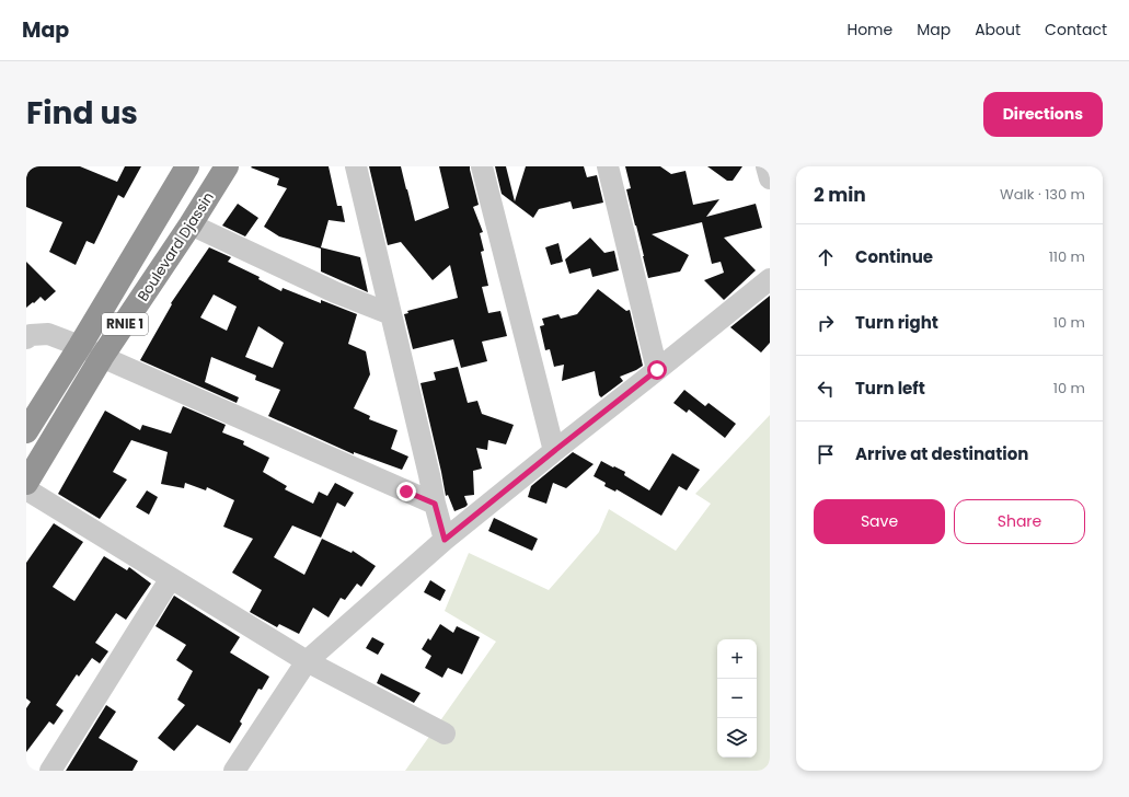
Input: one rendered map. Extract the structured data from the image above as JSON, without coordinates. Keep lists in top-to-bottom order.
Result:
{
  "streets": {
    "highway": ["Boulevard Djassin", "RNIE 1"]
  },
  "page": {
    "header": "Map",
    "nav": [
      "Home",
      "Map",
      "About",
      "Contact"
    ],
    "title": "Find us",
    "buttons": [
      "Directions",
      ["Save", "Share"]
    ],
    "heading": ["2 min", "Walk · 130 m"],
    "list": [
      ["Continue", "110 m"],
      ["Turn right", "10 m"],
      ["Turn left", "10 m"],
      "Arrive at destination"
    ],
    "map_buttons": ["+", "−"]
  }
}
